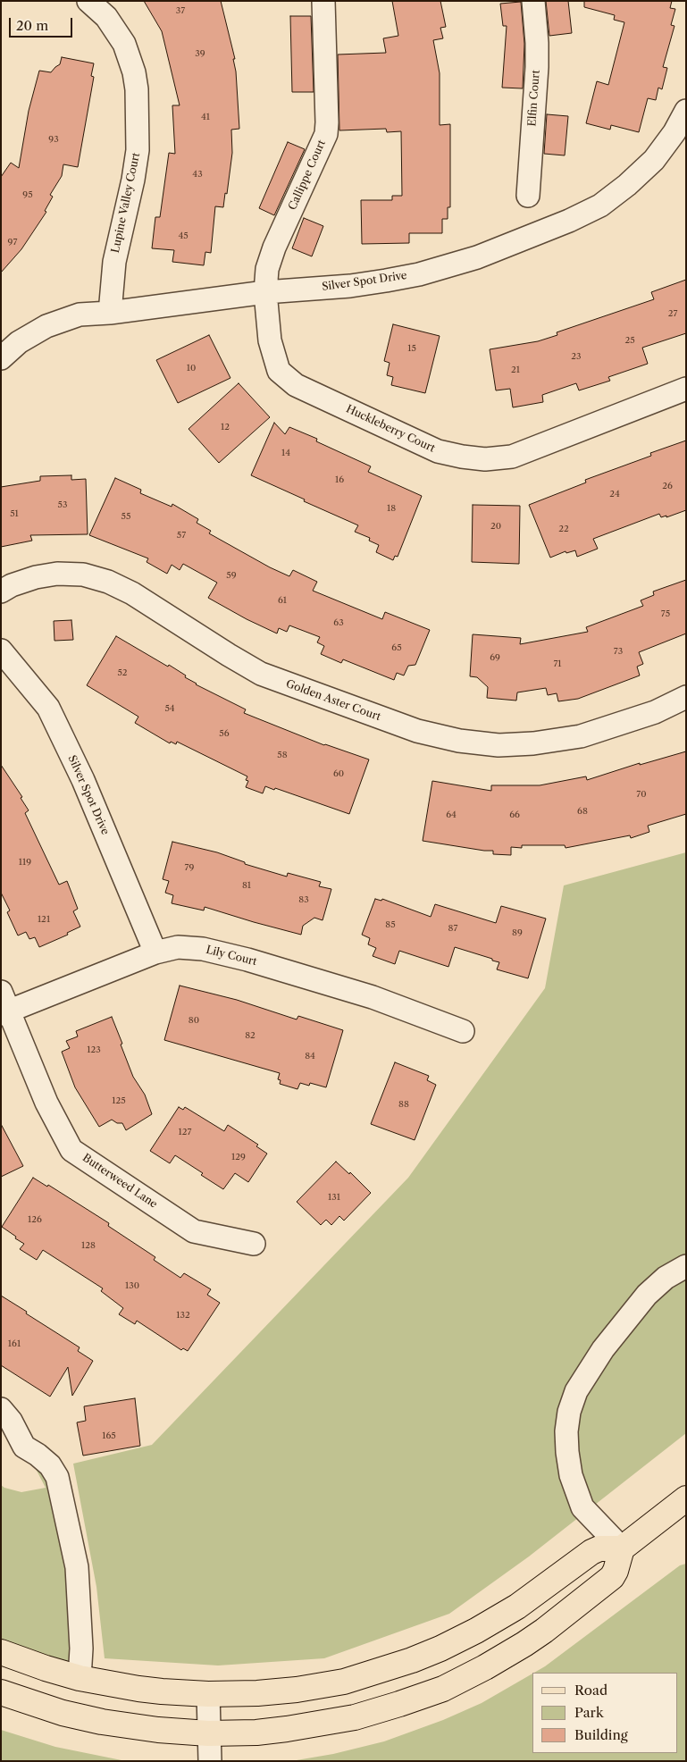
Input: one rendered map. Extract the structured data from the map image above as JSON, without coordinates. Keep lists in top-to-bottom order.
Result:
{
  "streets": {
    "street": [
      "Elfin Court",
      "Callippe Court",
      "Lupine Valley Court",
      "Silver Spot Drive",
      "Huckleberry Court",
      "Golden Aster Court",
      "Lily Court",
      "Butterweed Lane"
    ]
  },
  "crossings": [
    ["Callippe Court", "Silver Spot Drive"],
    ["Callippe Court", "Huckleberry Court"],
    ["Lupine Valley Court", "Silver Spot Drive"],
    ["Silver Spot Drive", "Huckleberry Court"],
    ["Silver Spot Drive", "Lily Court"],
    ["Lily Court", "Butterweed Lane"]
  ],
  "house_numbers": [
    "37",
    "39",
    "41",
    "93",
    "43",
    "95",
    "45",
    "97",
    "27",
    "25",
    "15",
    "23",
    "10",
    "21",
    "12",
    "14",
    "16",
    "26",
    "24",
    "53",
    "18",
    "51",
    "55",
    "20",
    "22",
    "57",
    "59",
    "61",
    "75",
    "63",
    "65",
    "73",
    "69",
    "71",
    "52",
    "54",
    "56",
    "58",
    "60",
    "70",
    "68",
    "64",
    "66",
    "119",
    "79",
    "81",
    "83",
    "121",
    "85",
    "87",
    "89",
    "80",
    "82",
    "123",
    "84",
    "125",
    "88",
    "127",
    "129",
    "131",
    "126",
    "128",
    "130",
    "132",
    "161",
    "165"
  ],
  "legend": ["Road", "Park", "Building"],
  "scale_bar": "20 m"
}
